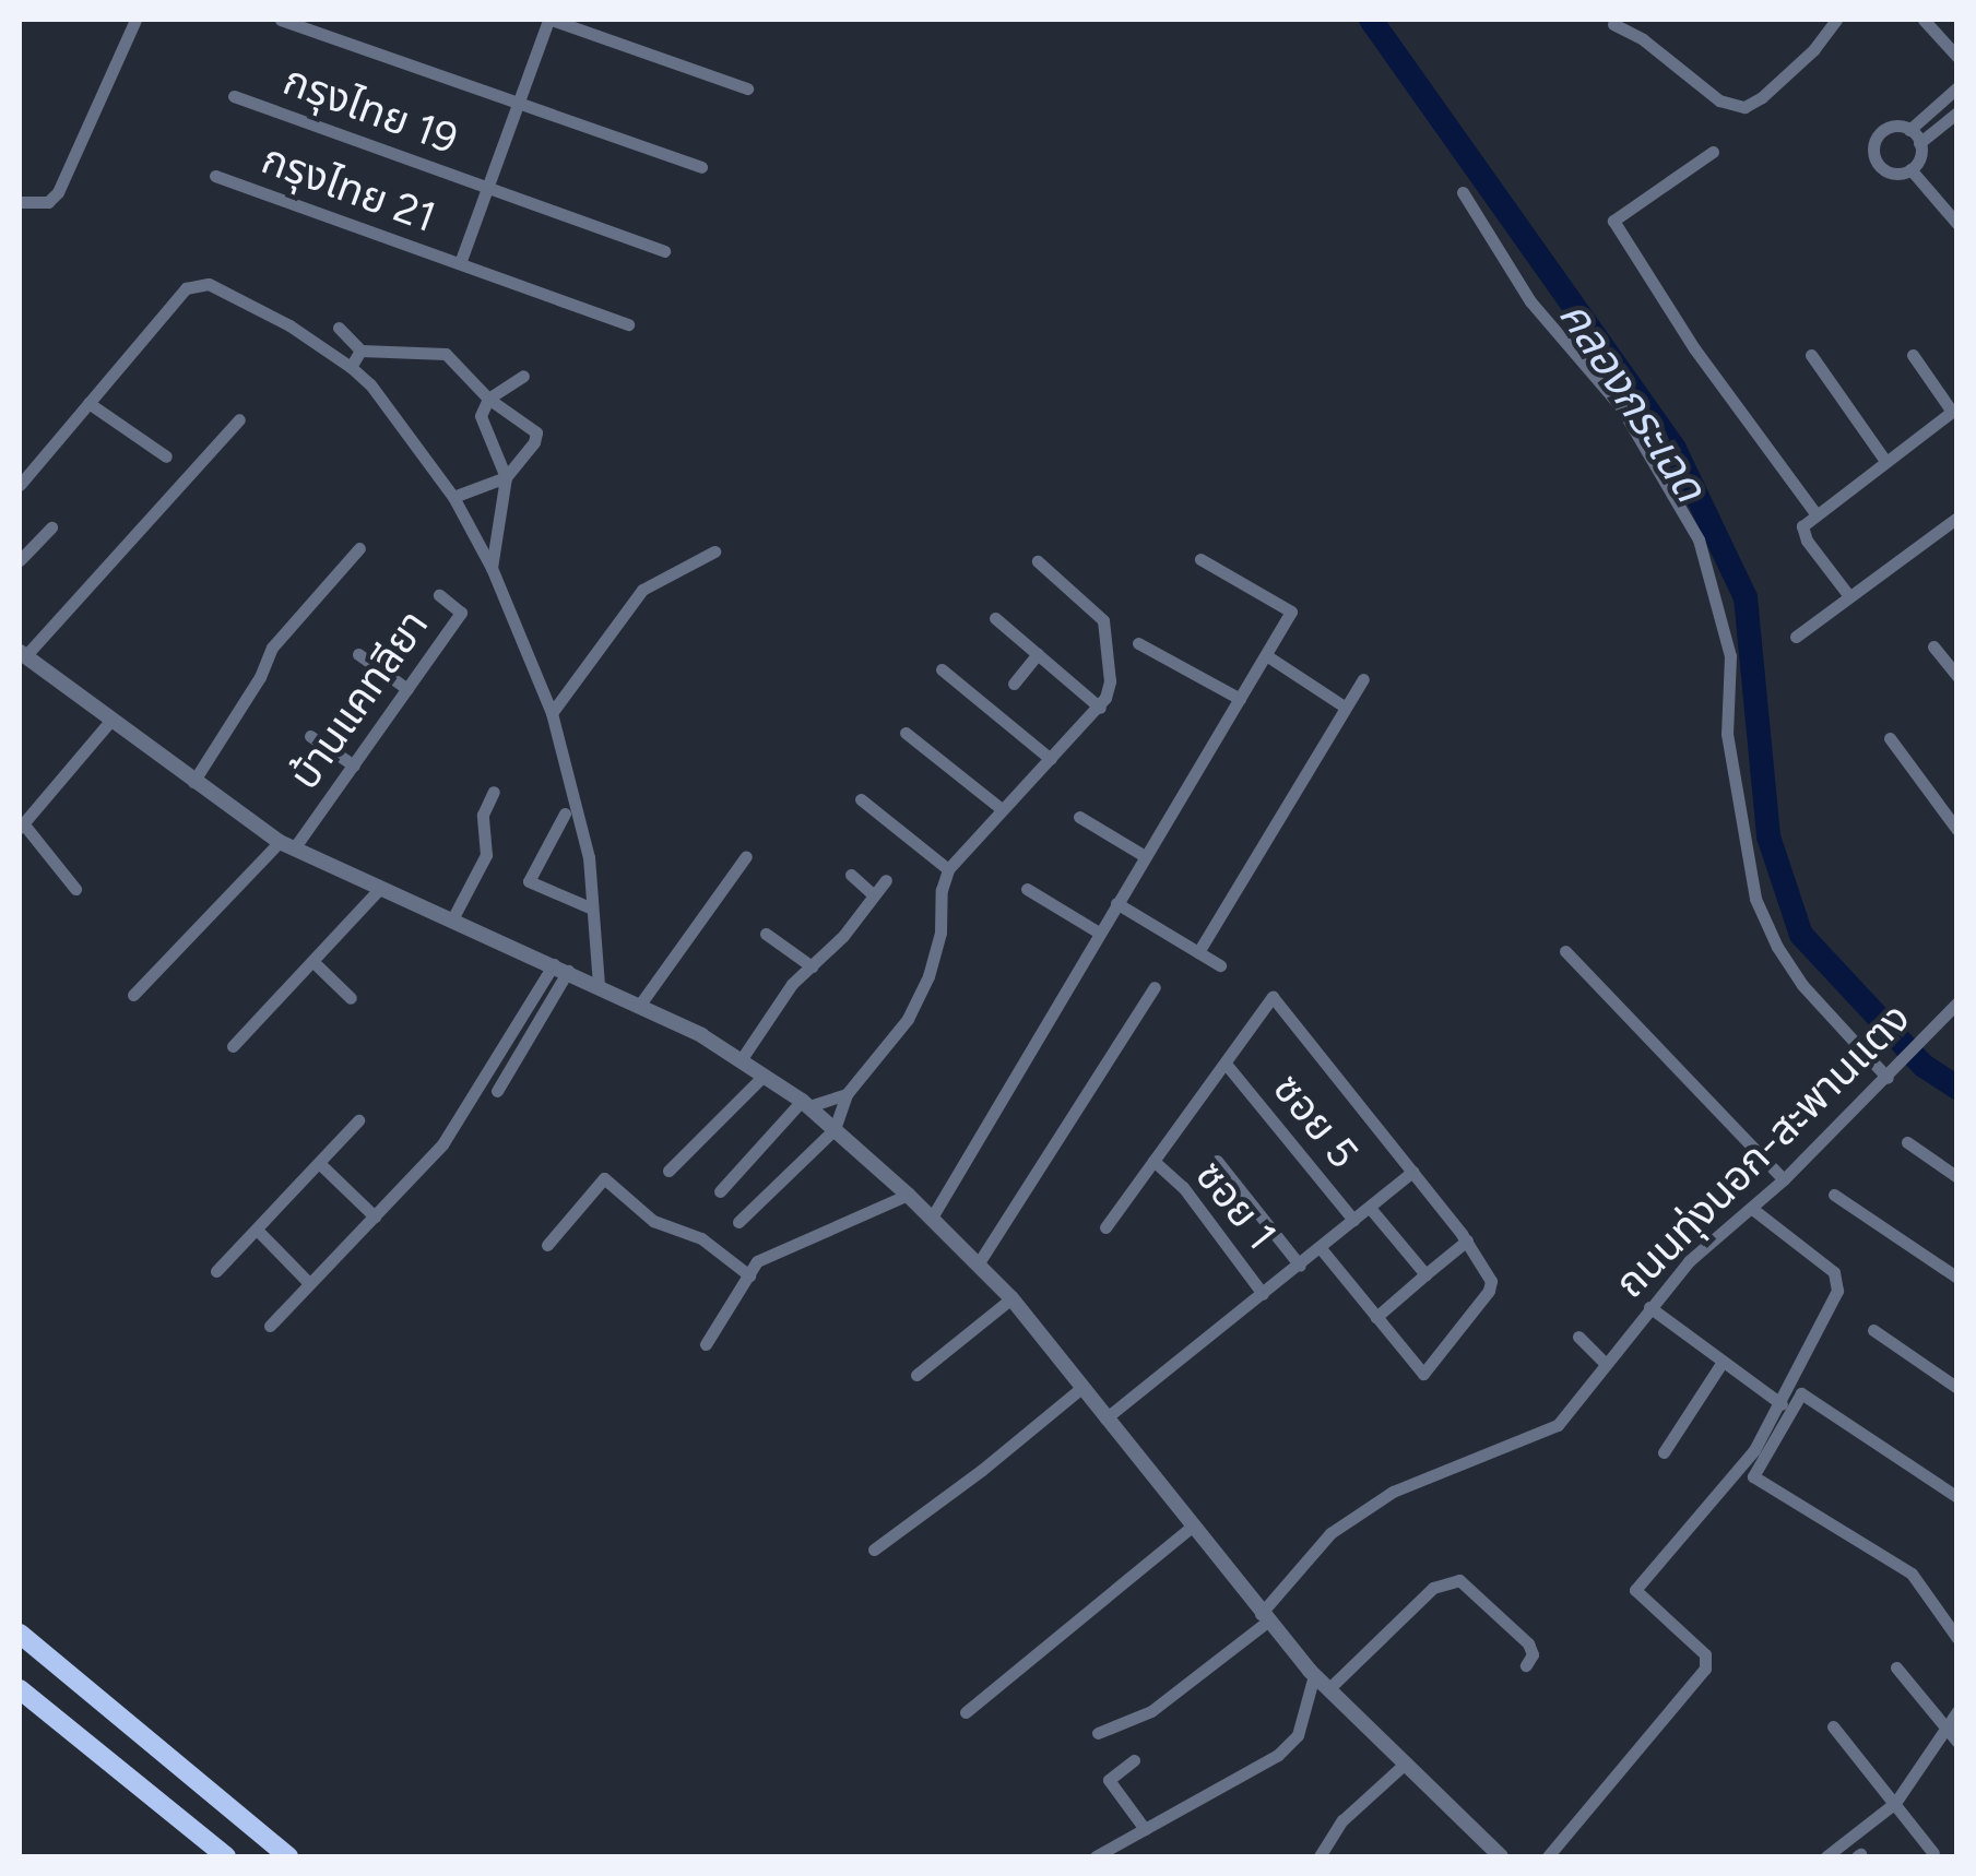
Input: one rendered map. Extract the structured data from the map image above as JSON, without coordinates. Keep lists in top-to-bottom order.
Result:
{
  "streets": {
    "street": [
      "กรุงไทย 19",
      "กรุงไทย 21",
      "บ้านแคทลียา",
      "ซอย 5",
      "ถนนทุ่งนอก-สะพานแตง",
      "ซอย 1"
    ]
  },
  "water": ["คลองกระเฉด"]
}
